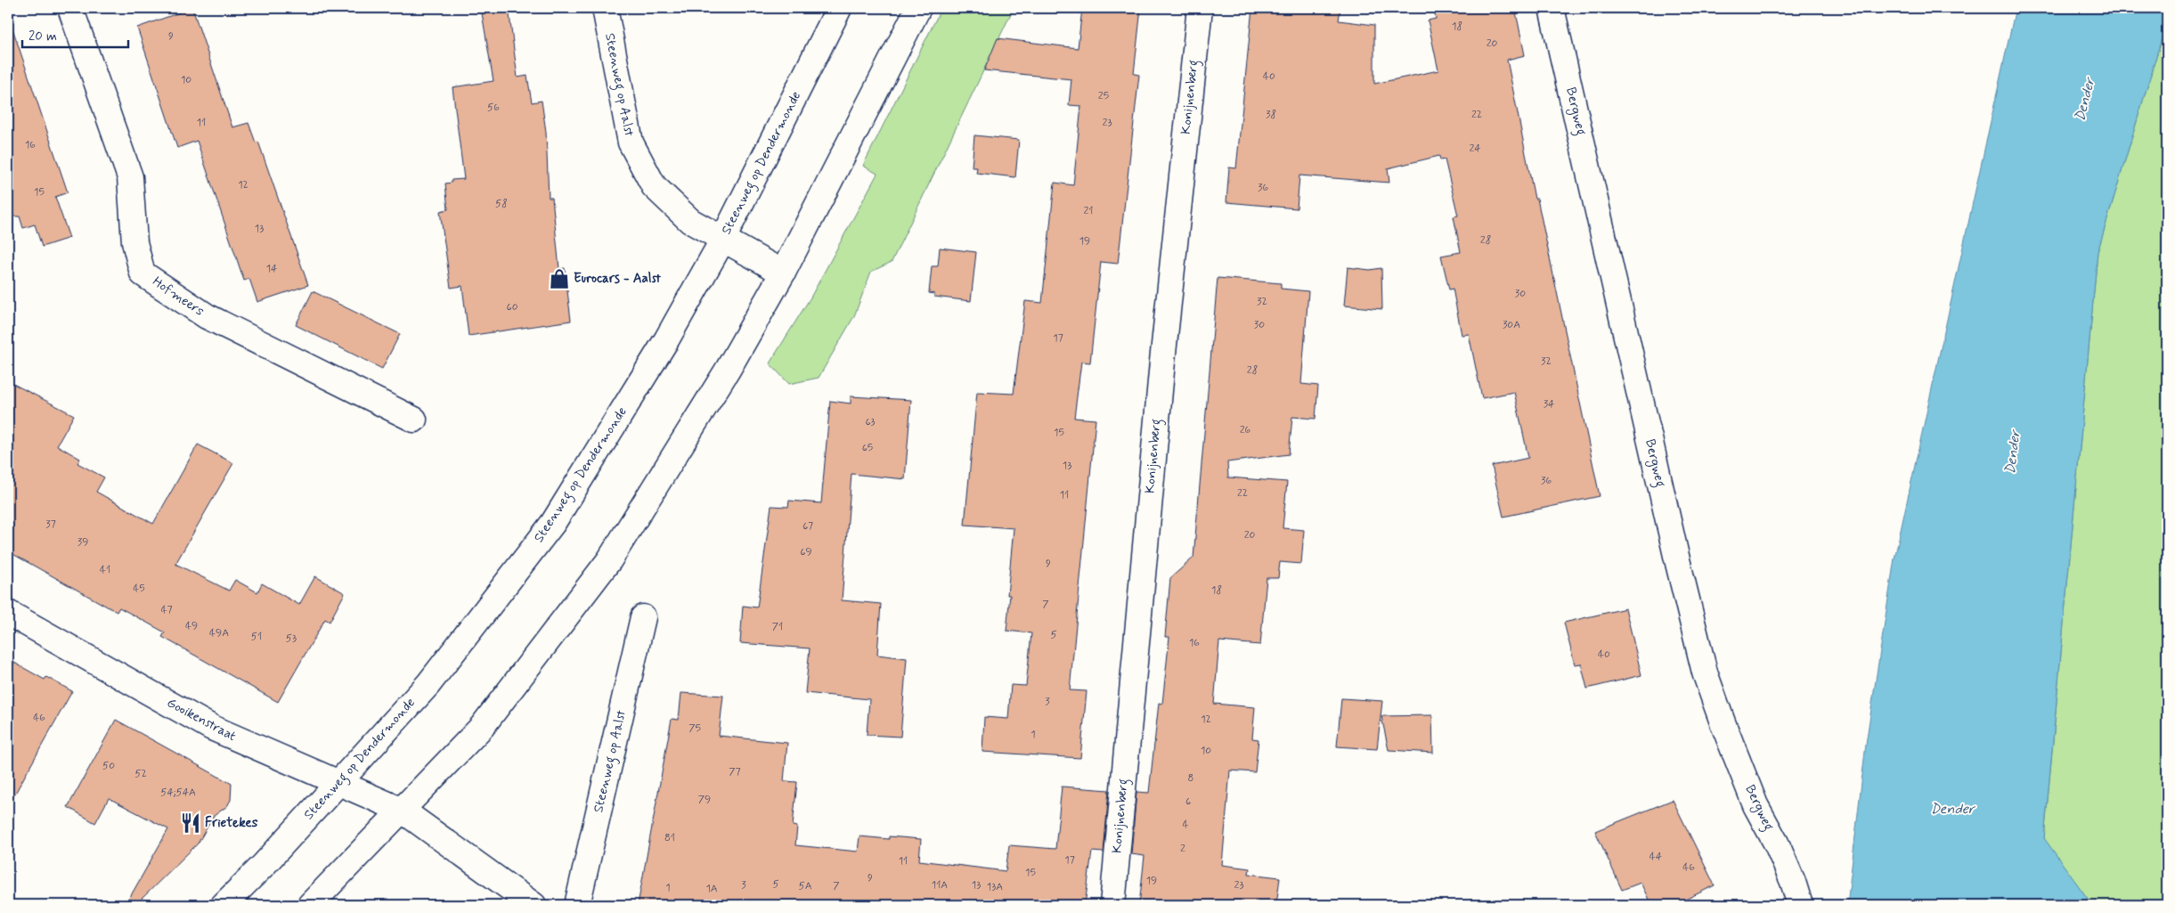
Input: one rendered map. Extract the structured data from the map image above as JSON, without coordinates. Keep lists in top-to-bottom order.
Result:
{
  "streets": {
    "street": [
      "Steenweg op Aalst",
      "Konijnenberg",
      "Bergweg",
      "Steenweg op Dendermonde",
      "Hofmeers",
      "Gooikenstraat"
    ]
  },
  "crossings": [
    ["Steenweg op Aalst", "Steenweg op Dendermonde"],
    ["Steenweg op Dendermonde", "Gooikenstraat"]
  ],
  "water": ["Dender"],
  "places": {
    "shop": ["Eurocars - Aalst"],
    "restaurant": ["Frietekes"]
  },
  "house_numbers": [
    "18",
    "9",
    "20",
    "40",
    "10",
    "25",
    "56",
    "38",
    "22",
    "11",
    "23",
    "16",
    "24",
    "12",
    "36",
    "15",
    "58",
    "21",
    "13",
    "28",
    "19",
    "14",
    "30",
    "32",
    "60",
    "30",
    "30A",
    "17",
    "32",
    "28",
    "34",
    "63",
    "26",
    "15",
    "65",
    "13",
    "36",
    "22",
    "11",
    "37",
    "67",
    "20",
    "39",
    "69",
    "9",
    "41",
    "45",
    "18",
    "7",
    "47",
    "49",
    "71",
    "49A",
    "5",
    "51",
    "53",
    "16",
    "40",
    "3",
    "46",
    "12",
    "75",
    "1",
    "10",
    "50",
    "77",
    "52",
    "8",
    "54;54A",
    "79",
    "6",
    "4",
    "81",
    "2",
    "44",
    "17",
    "11",
    "46",
    "15",
    "9",
    "19",
    "5",
    "3",
    "11A",
    "13",
    "23",
    "5A",
    "7",
    "13A",
    "1",
    "1A"
  ],
  "scale_bar": "20 m"
}
